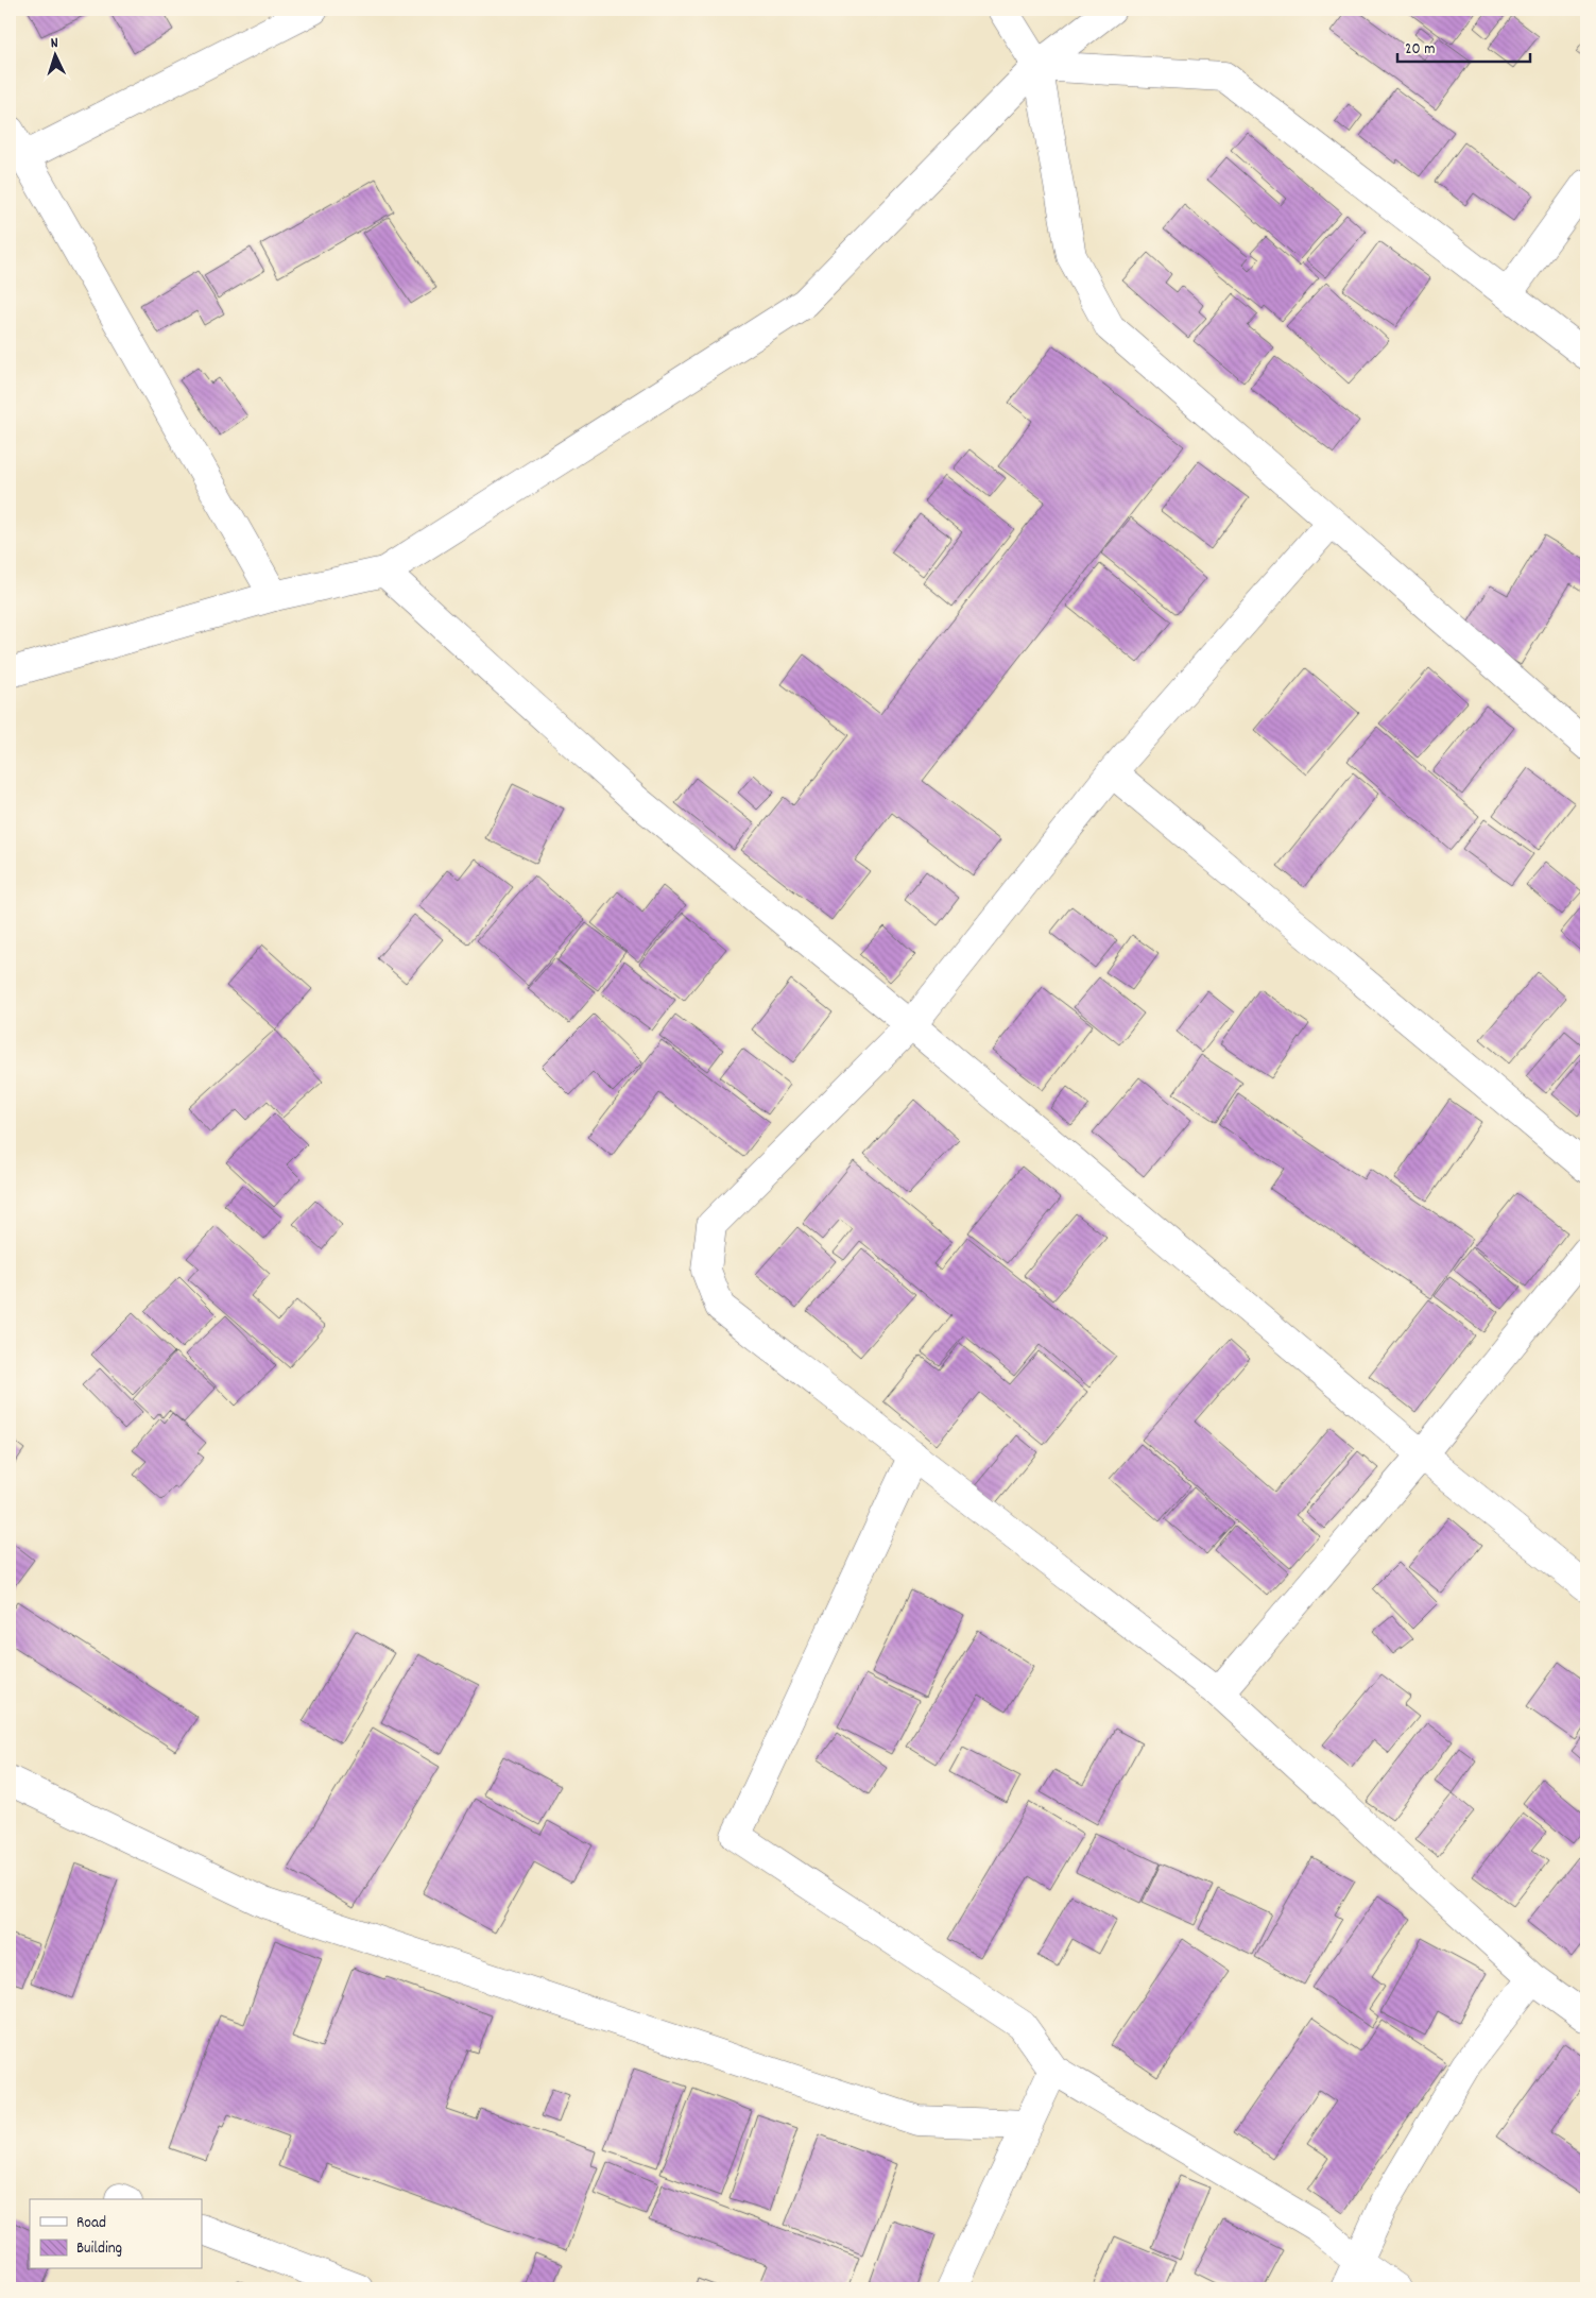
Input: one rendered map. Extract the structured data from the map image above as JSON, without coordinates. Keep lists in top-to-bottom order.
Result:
{
  "legend": ["Road", "Building"],
  "scale_bar": "20 m",
  "north": "top"
}
